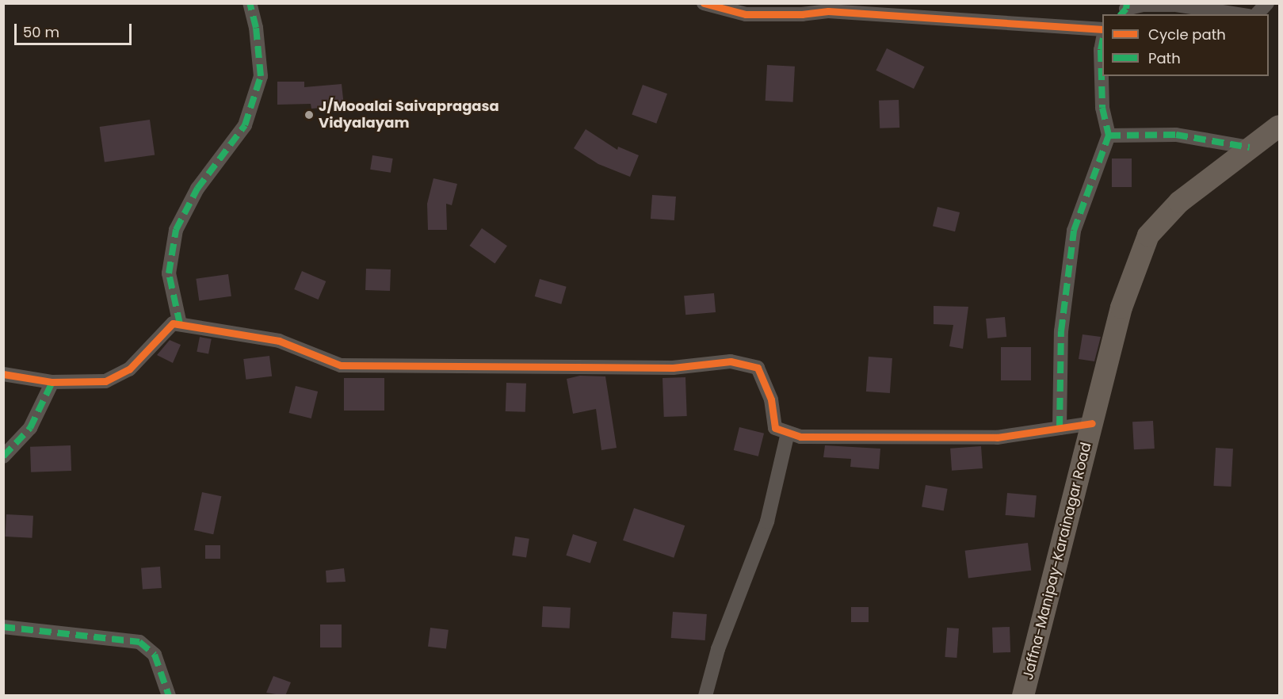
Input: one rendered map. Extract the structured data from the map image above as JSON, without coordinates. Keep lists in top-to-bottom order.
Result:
{
  "streets": {
    "main road": ["Jaffna-Manipay-Karainagar Road"]
  },
  "places": ["J/Mooalai Saivapragasa Vidyalayam"],
  "legend": ["Cycle path", "Path"],
  "scale_bar": "50 m"
}
